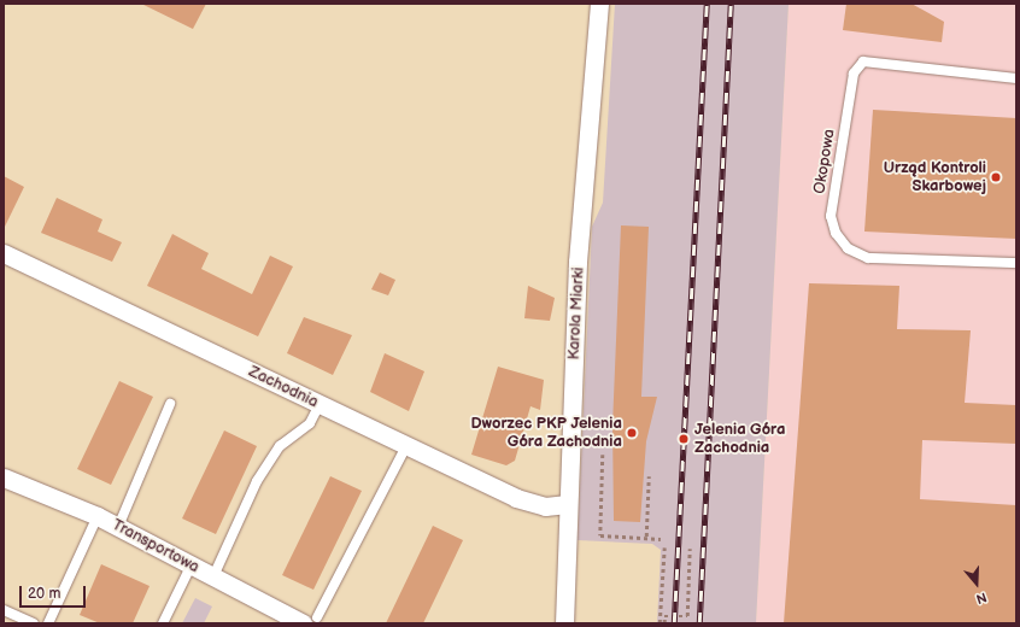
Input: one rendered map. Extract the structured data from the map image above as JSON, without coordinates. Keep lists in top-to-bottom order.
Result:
{
  "streets": {
    "street": ["Karola Miarki", "Zachodnia", "Transportowa"],
    "lane": ["Okopowa"]
  },
  "crossings": [
    ["Karola Miarki", "Zachodnia"]
  ],
  "places": ["Urząd Kontroli Skarbowej", "Dworzec PKP Jelenia Góra Zachodnia", "Jelenia Góra Zachodnia"],
  "scale_bar": "20 m",
  "north": "bottom"
}
